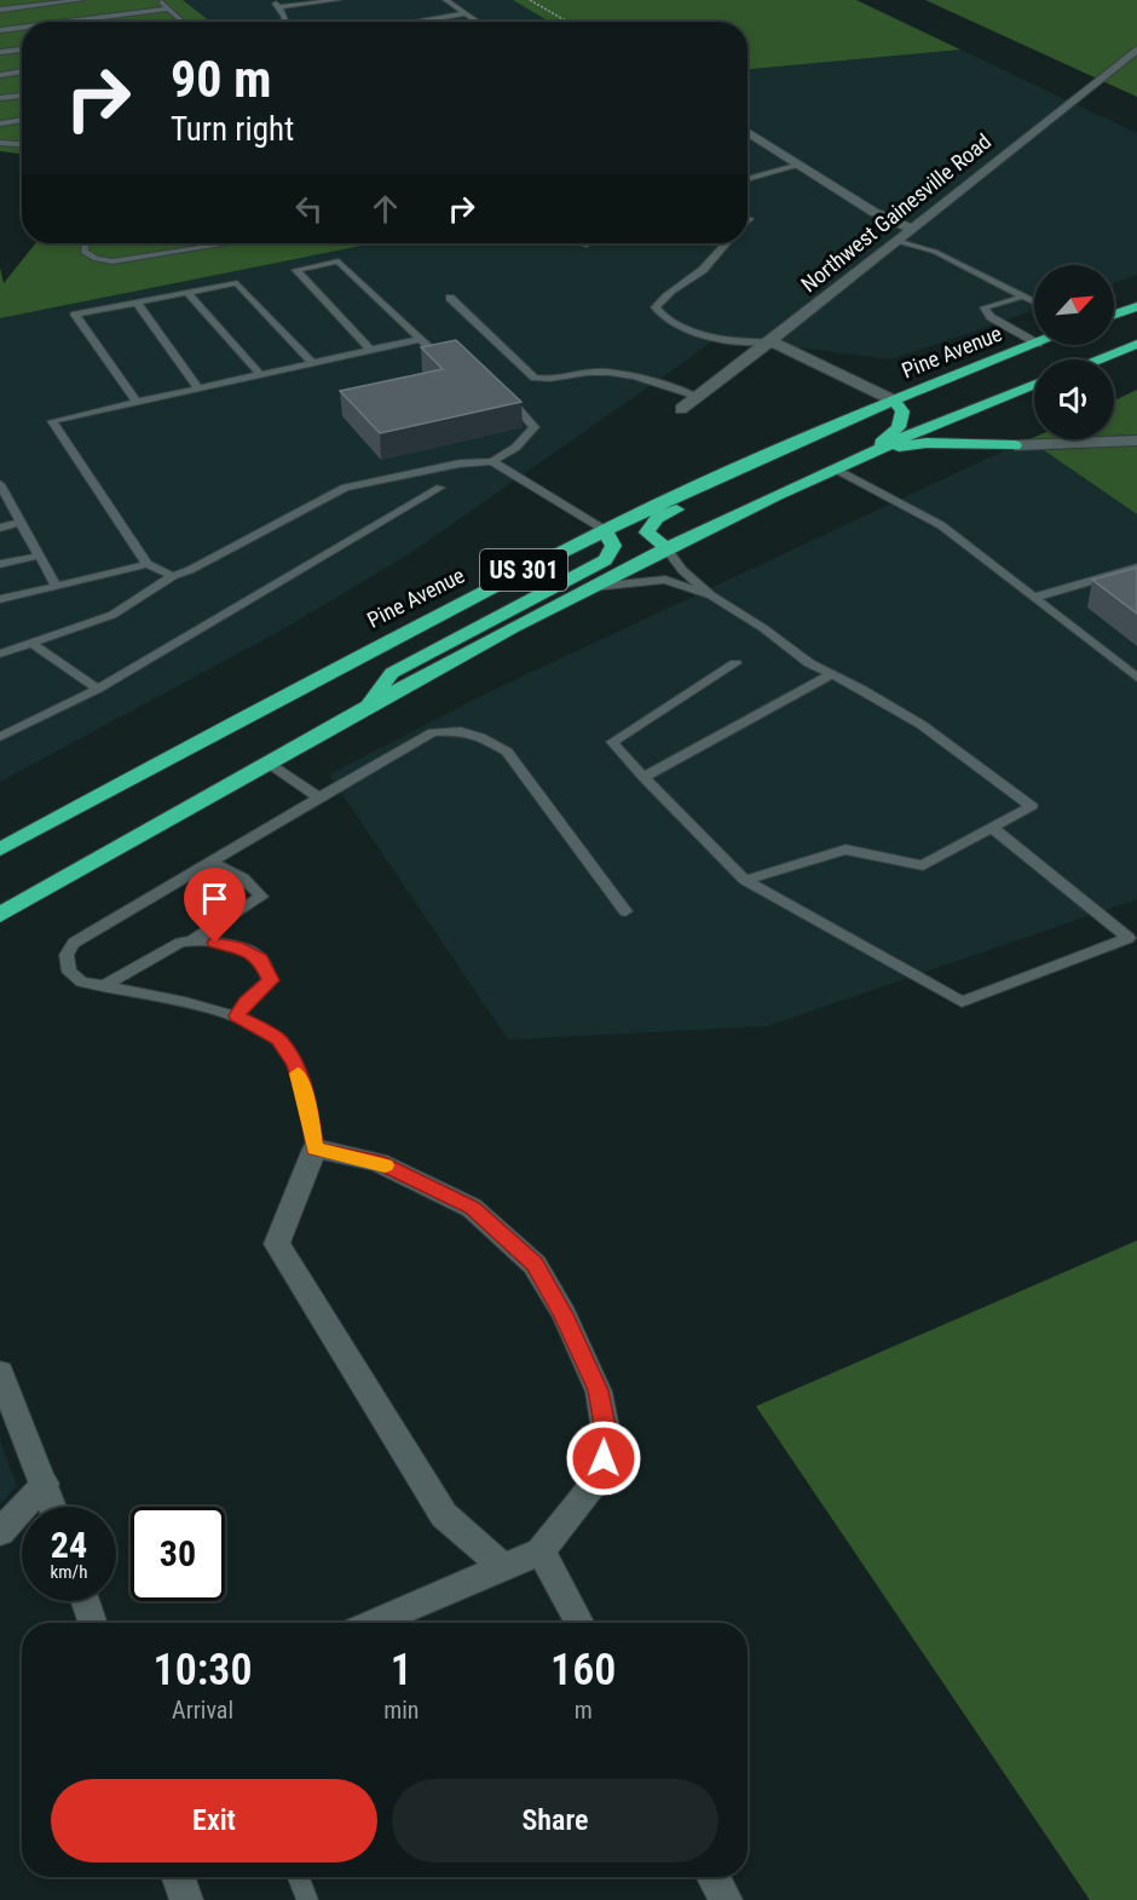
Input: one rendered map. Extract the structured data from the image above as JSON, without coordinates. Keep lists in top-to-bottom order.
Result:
{
  "streets": {
    "highway": ["Pine Avenue", "US 301"],
    "street": ["Northwest Gainesville Road"]
  },
  "north": "top right",
  "page": {
    "turn": ["90 m", "Turn right"],
    "speed": "24 km/h",
    "limit": "30",
    "eta": [
      "10:30",
      "Arrival",
      "1",
      "min",
      "160",
      "m"
    ],
    "buttons": ["Exit", "Share"]
  }
}
